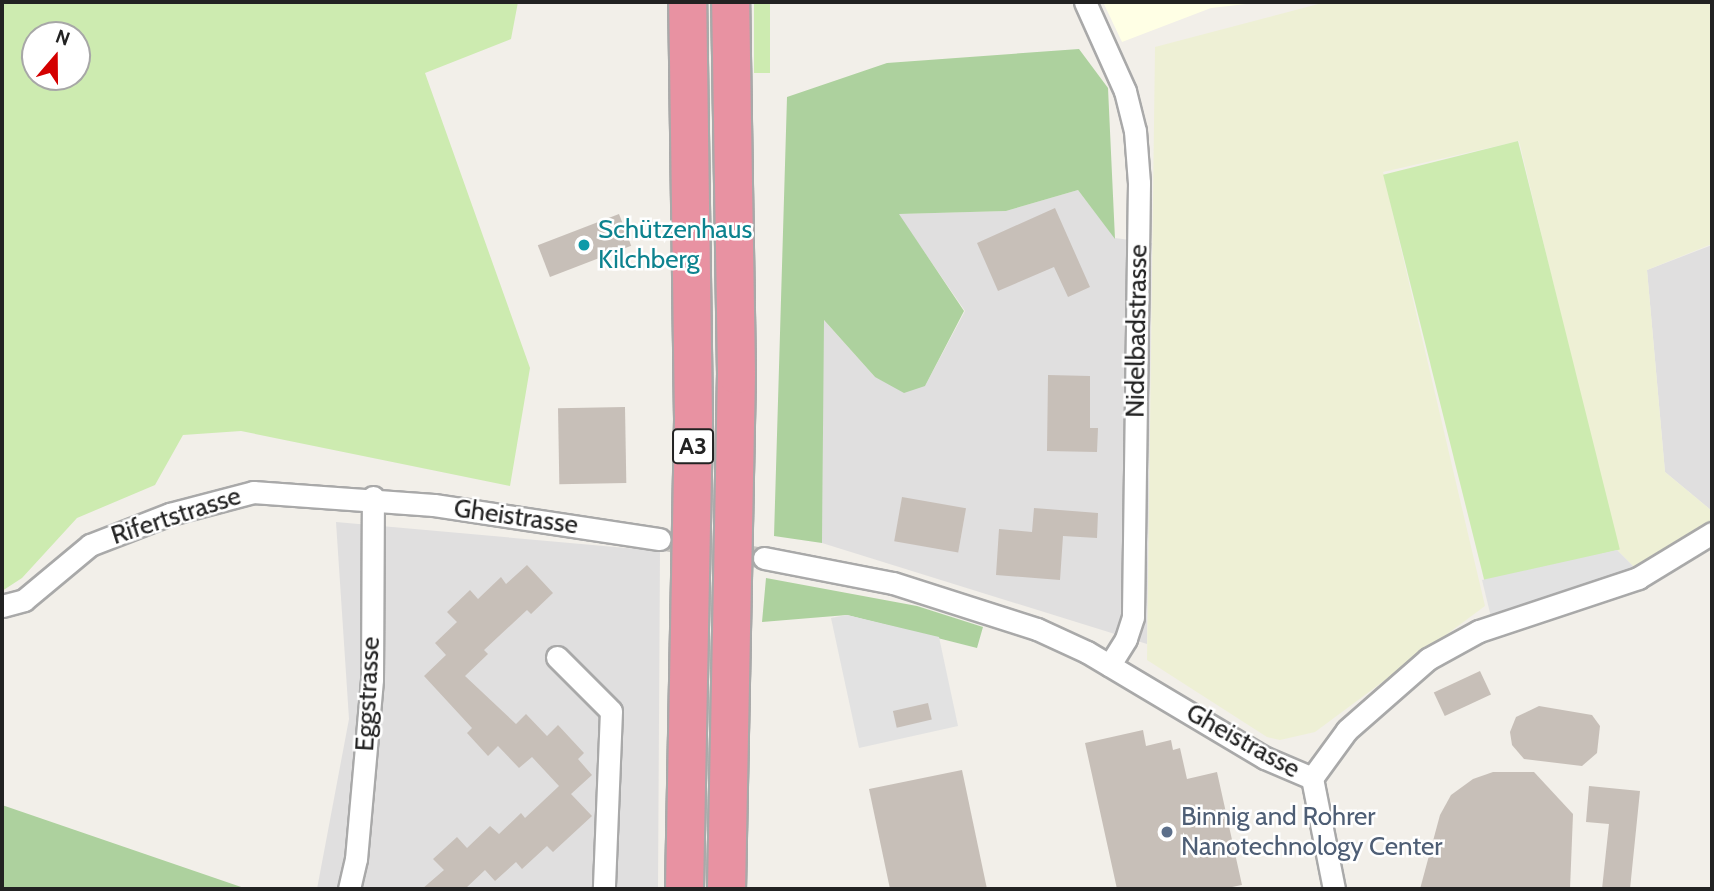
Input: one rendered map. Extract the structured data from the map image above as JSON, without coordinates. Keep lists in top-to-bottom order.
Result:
{
  "streets": {
    "highway": ["A3"],
    "street": [
      "Nidelbadstrasse",
      "Rifertstrasse",
      "Gheistrasse",
      "Eggstrasse"
    ]
  },
  "crossings": [
    ["Nidelbadstrasse", "Gheistrasse"],
    ["Rifertstrasse", "Gheistrasse"],
    ["Rifertstrasse", "Eggstrasse"],
    ["Gheistrasse", "Eggstrasse"]
  ],
  "places": ["Schützenhaus Kilchberg", "Binnig and Rohrer Nanotechnology Center"],
  "north": "top"
}
